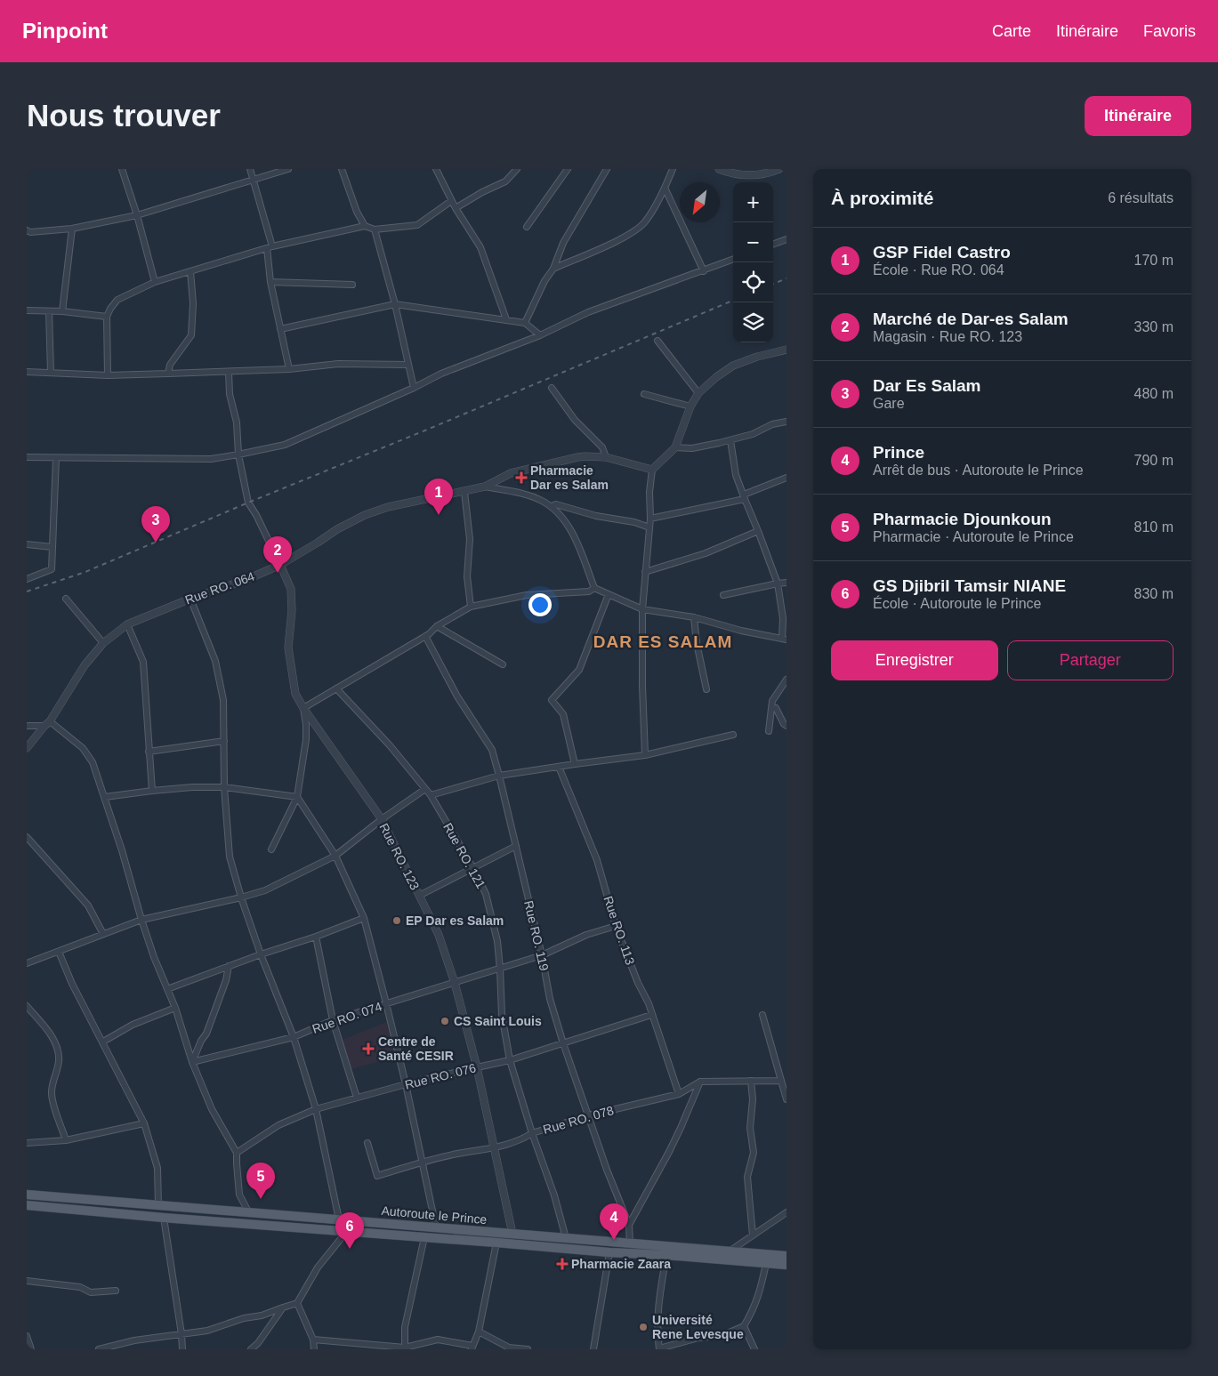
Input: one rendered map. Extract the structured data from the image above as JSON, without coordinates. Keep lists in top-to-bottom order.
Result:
{
  "streets": {
    "main road": ["Autoroute le Prince"],
    "street": [
      "Rue RO. 064",
      "Rue RO. 121",
      "Rue RO. 123",
      "Rue RO. 113",
      "Rue RO. 119",
      "Rue RO. 074",
      "Rue RO. 076",
      "Rue RO. 078"
    ]
  },
  "crossings": [
    ["Rue RO. 064", "Rue RO. 123"],
    ["Rue RO. 121", "Rue RO. 074"],
    ["Rue RO. 121", "Rue RO. 076"],
    ["Rue RO. 121", "Rue RO. 078"],
    ["Rue RO. 121", "Autoroute le Prince"],
    ["Rue RO. 123", "Rue RO. 074"],
    ["Rue RO. 123", "Rue RO. 076"],
    ["Rue RO. 123", "Rue RO. 078"],
    ["Rue RO. 123", "Autoroute le Prince"],
    ["Rue RO. 113", "Rue RO. 074"],
    ["Rue RO. 113", "Rue RO. 076"],
    ["Rue RO. 113", "Rue RO. 078"],
    ["Rue RO. 119", "Rue RO. 074"],
    ["Rue RO. 119", "Rue RO. 076"],
    ["Rue RO. 119", "Rue RO. 078"],
    ["Rue RO. 119", "Autoroute le Prince"]
  ],
  "districts": ["DAR ES SALAM"],
  "places": {
    "health": ["Pharmacie Dar es Salam", "Centre de Santé CESIR", "Pharmacie Zaara"],
    "other": ["EP Dar es Salam", "CS Saint Louis", "Université Rene Levesque"]
  },
  "north": "bottom left",
  "page": {
    "header": "Pinpoint",
    "nav": ["Carte", "Itinéraire", "Favoris"],
    "buttons": [
      "Itinéraire",
      ["Enregistrer", "Partager"]
    ],
    "title": "Nous trouver",
    "heading": ["À proximité", "6 résultats"],
    "map_buttons": ["+", "−"],
    "list": [
      {
        "mark": "1",
        "name": "GSP Fidel Castro",
        "note": "École · Rue RO. 064",
        "value": "170 m"
      },
      {
        "mark": "2",
        "name": "Marché de Dar-es Salam",
        "note": "Magasin · Rue RO. 123",
        "value": "330 m"
      },
      {
        "mark": "3",
        "name": "Dar Es Salam",
        "note": "Gare",
        "value": "480 m"
      },
      {
        "mark": "4",
        "name": "Prince",
        "note": "Arrêt de bus · Autoroute le Prince",
        "value": "790 m"
      },
      {
        "mark": "5",
        "name": "Pharmacie Djounkoun",
        "note": "Pharmacie · Autoroute le Prince",
        "value": "810 m"
      },
      {
        "mark": "6",
        "name": "GS Djibril Tamsir NIANE",
        "note": "École · Autoroute le Prince",
        "value": "830 m"
      }
    ],
    "pins": [
      "1",
      "3",
      "2",
      "5",
      "4",
      "6"
    ]
  }
}
